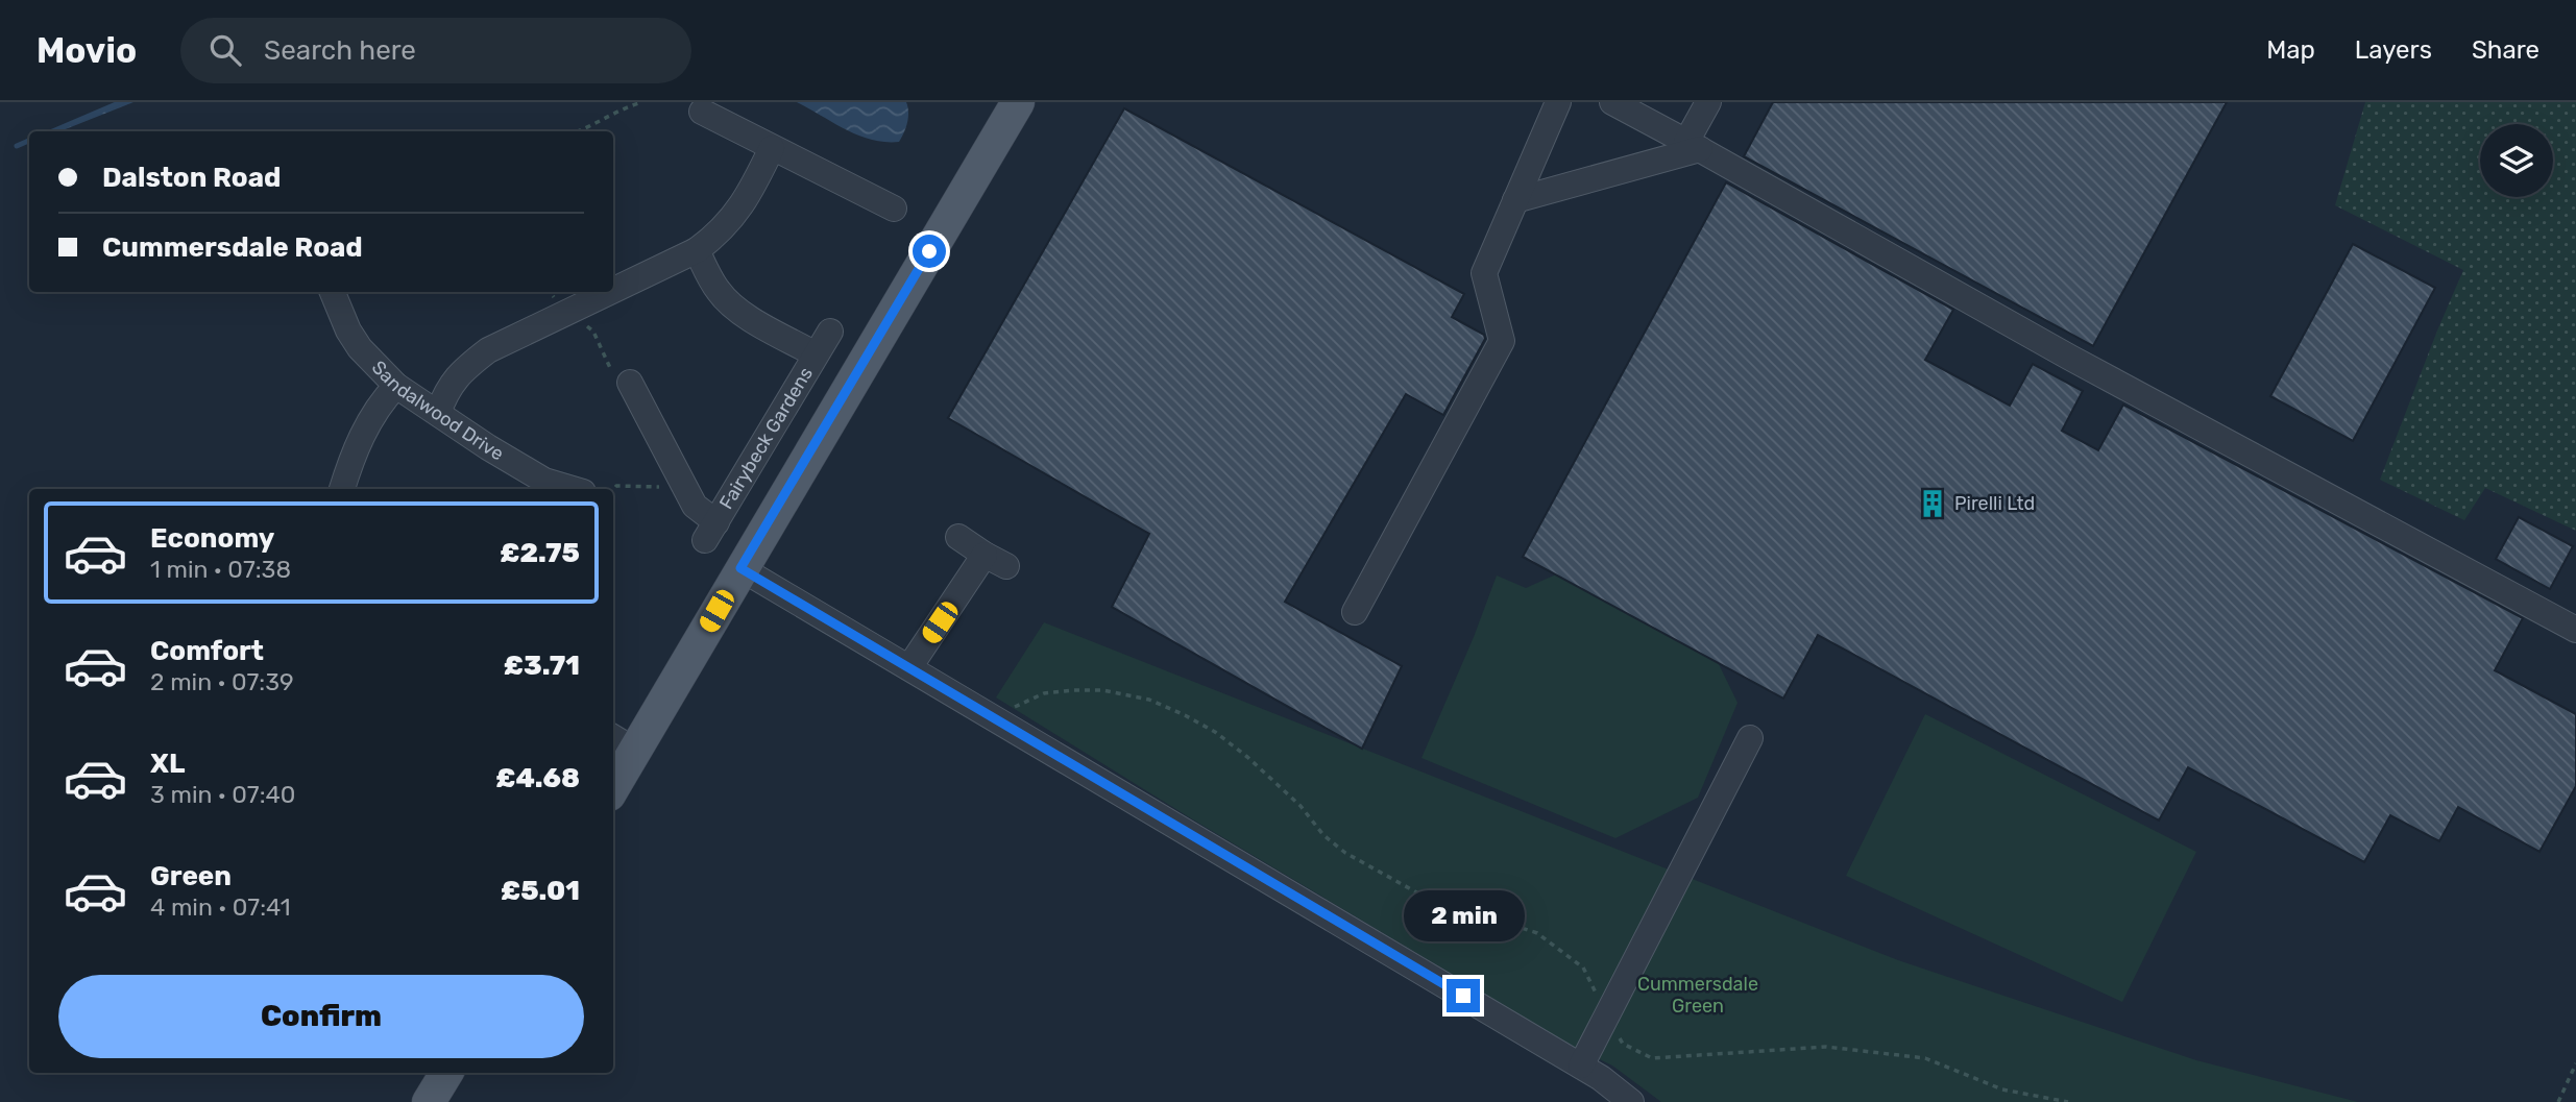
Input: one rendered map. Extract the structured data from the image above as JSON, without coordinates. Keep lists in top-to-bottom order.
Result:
{
  "streets": {
    "street": ["Sandalwood Drive", "Fairybeck Gardens"]
  },
  "parks": ["Cummersdale Green"],
  "places": {
    "building": ["Pirelli Ltd"]
  },
  "page": {
    "header": "Movio",
    "search": "Search here",
    "nav": ["Map", "Layers", "Share"],
    "banner": ["Dalston Road", "Cummersdale Road"],
    "list": [
      {
        "name": "Economy",
        "note": "1 min · 07:38",
        "value": "£2.75"
      },
      {
        "name": "Comfort",
        "note": "2 min · 07:39",
        "value": "£3.71"
      },
      {
        "name": "XL",
        "note": "3 min · 07:40",
        "value": "£4.68"
      },
      {
        "name": "Green",
        "note": "4 min · 07:41",
        "value": "£5.01"
      }
    ],
    "bubble": "2 min",
    "buttons": "Confirm"
  }
}
